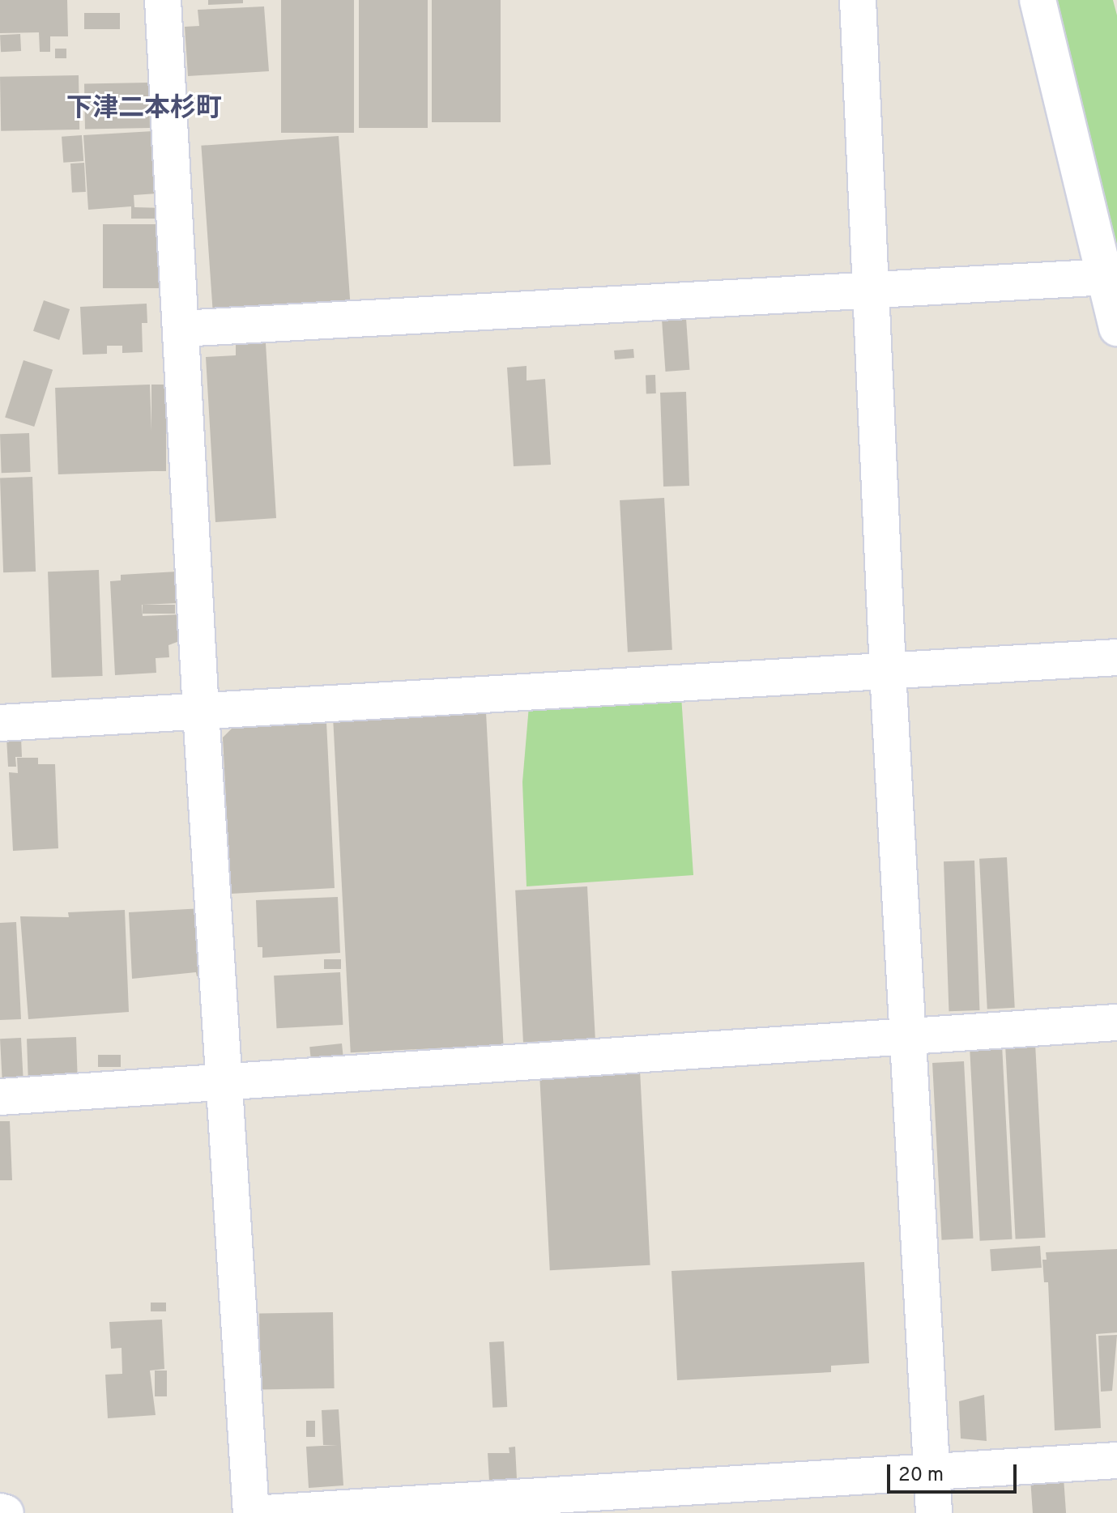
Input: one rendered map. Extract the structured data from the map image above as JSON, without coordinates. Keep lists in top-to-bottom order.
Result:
{
  "districts": ["下津二本杉町"],
  "scale_bar": "20 m"
}
